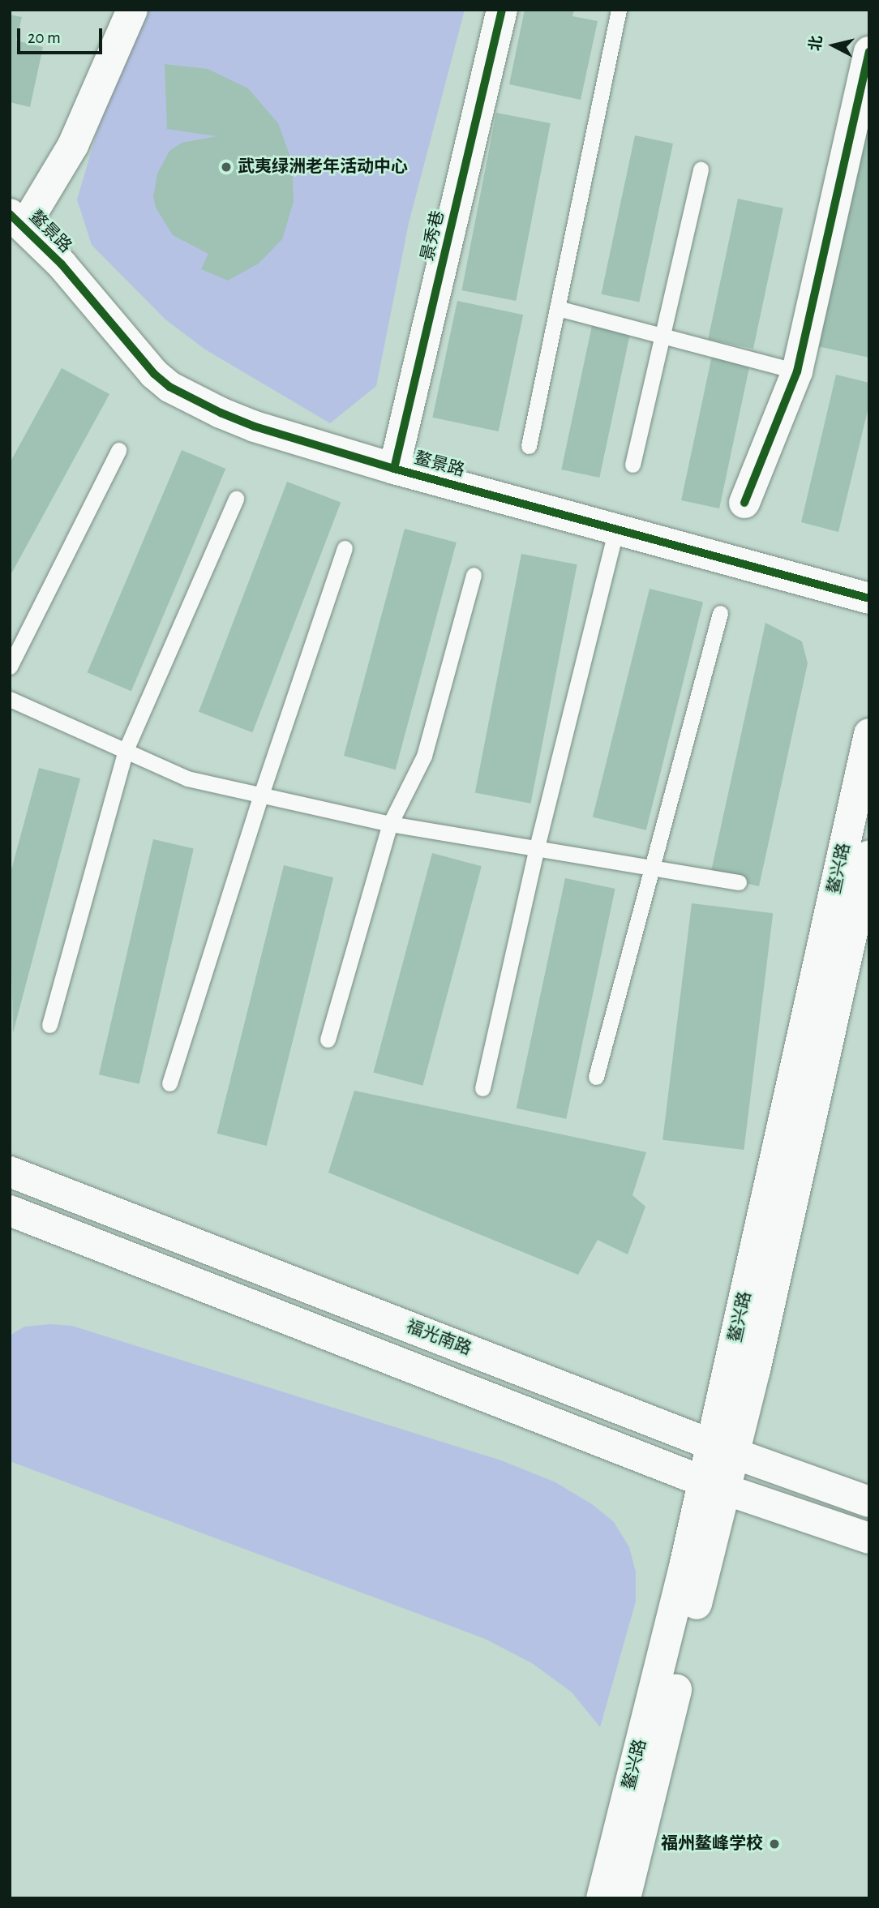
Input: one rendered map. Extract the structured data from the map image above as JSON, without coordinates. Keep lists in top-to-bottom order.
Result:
{
  "streets": {
    "main road": [
      "鳌景路",
      "景秀巷",
      "鳌兴路",
      "福光南路"
    ]
  },
  "crossings": [
    ["鳌景路", "景秀巷"],
    ["鳌兴路", "福光南路"]
  ],
  "places": ["武夷绿洲老年活动中心", "福州鳌峰学校"],
  "scale_bar": "20 m",
  "north": "left"
}
